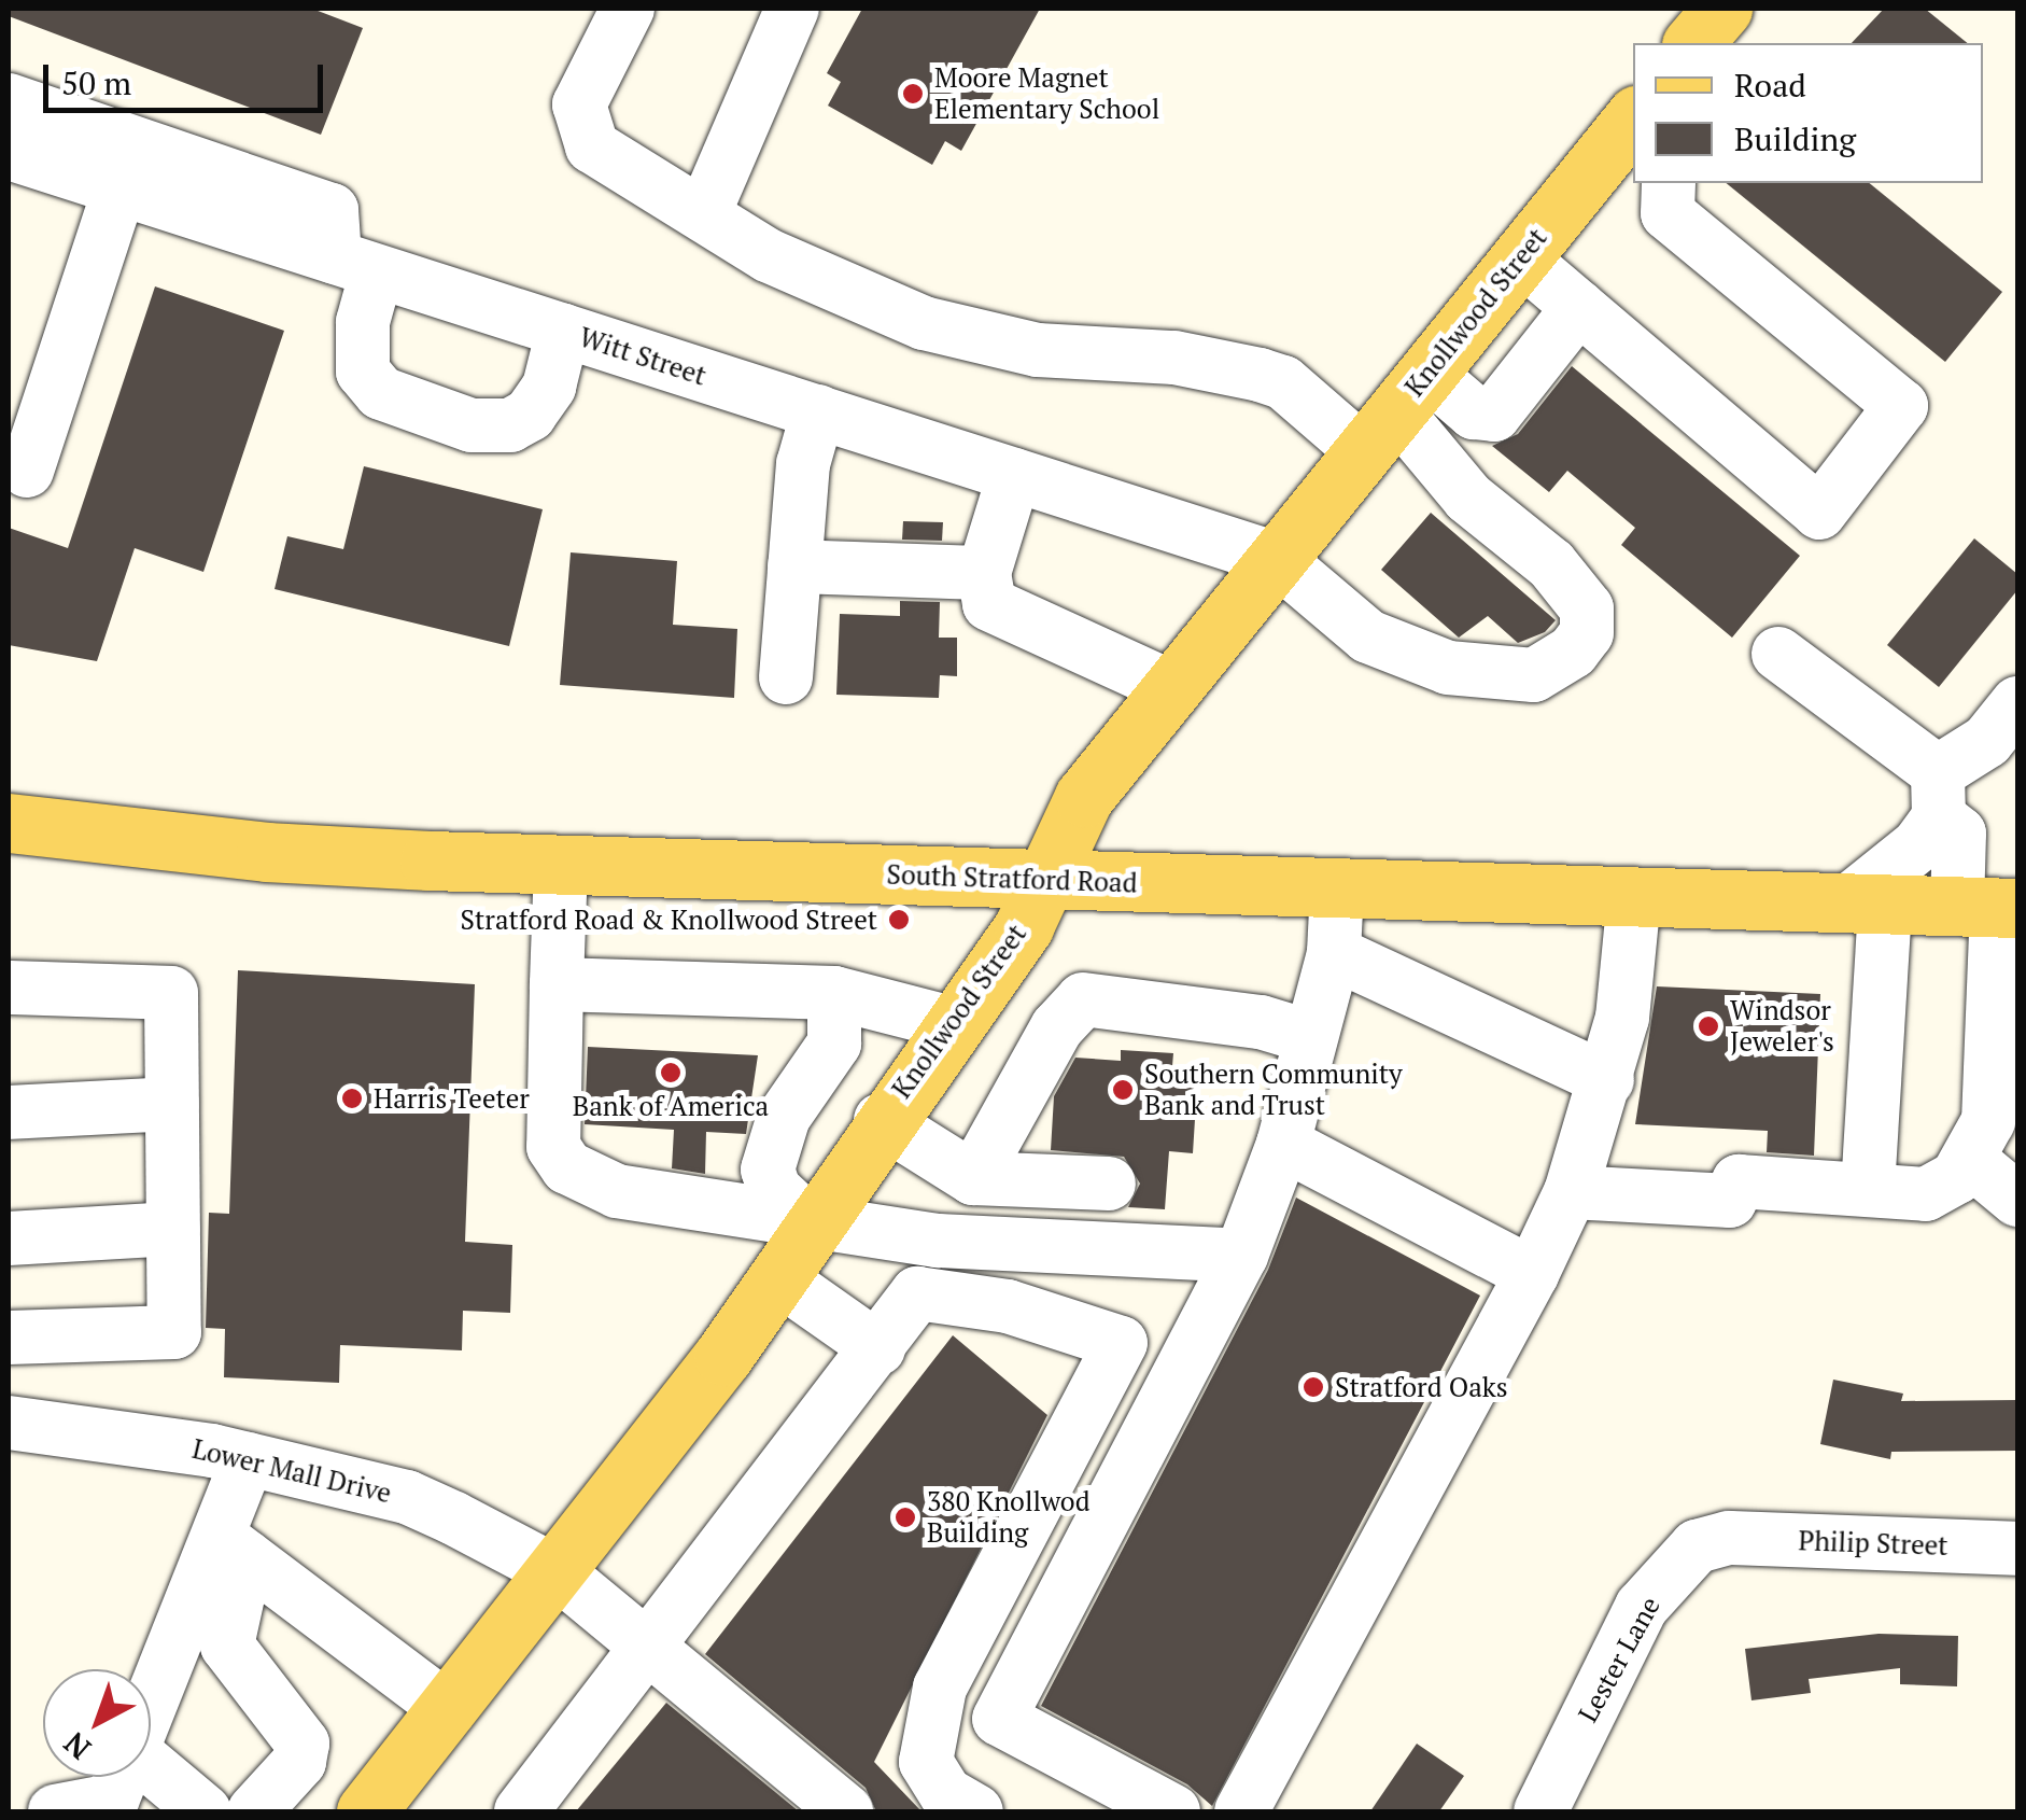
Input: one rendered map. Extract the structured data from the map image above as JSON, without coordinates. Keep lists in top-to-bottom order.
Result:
{
  "streets": {
    "main road": ["Knollwood Street", "South Stratford Road"],
    "street": [
      "Witt Street",
      "Lower Mall Drive",
      "Philip Street",
      "Lester Lane"
    ]
  },
  "crossings": [
    ["Knollwood Street", "Witt Street"],
    ["Knollwood Street", "South Stratford Road"],
    ["Knollwood Street", "Lower Mall Drive"],
    ["Philip Street", "Lester Lane"]
  ],
  "places": [
    "Moore Magnet Elementary School",
    "Stratford Road & Knollwood Street",
    "Windsor Jeweler's",
    "Bank of America",
    "Southern Community Bank and Trust",
    "Harris Teeter",
    "Stratford Oaks",
    "380 Knollwod Building"
  ],
  "legend": ["Road", "Building"],
  "scale_bar": "50 m",
  "north": "bottom left"
}
